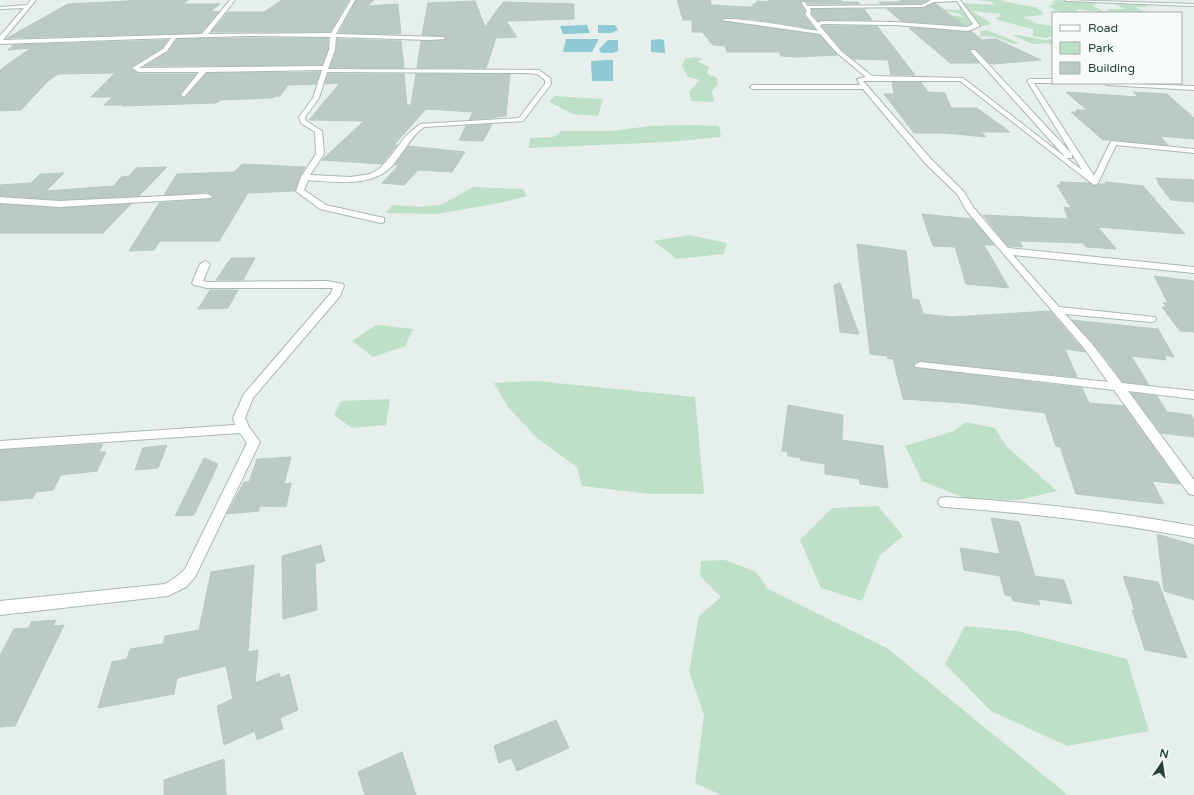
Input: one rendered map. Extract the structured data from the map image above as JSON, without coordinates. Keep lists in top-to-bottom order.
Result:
{
  "legend": ["Road", "Park", "Building"],
  "north": "top"
}
